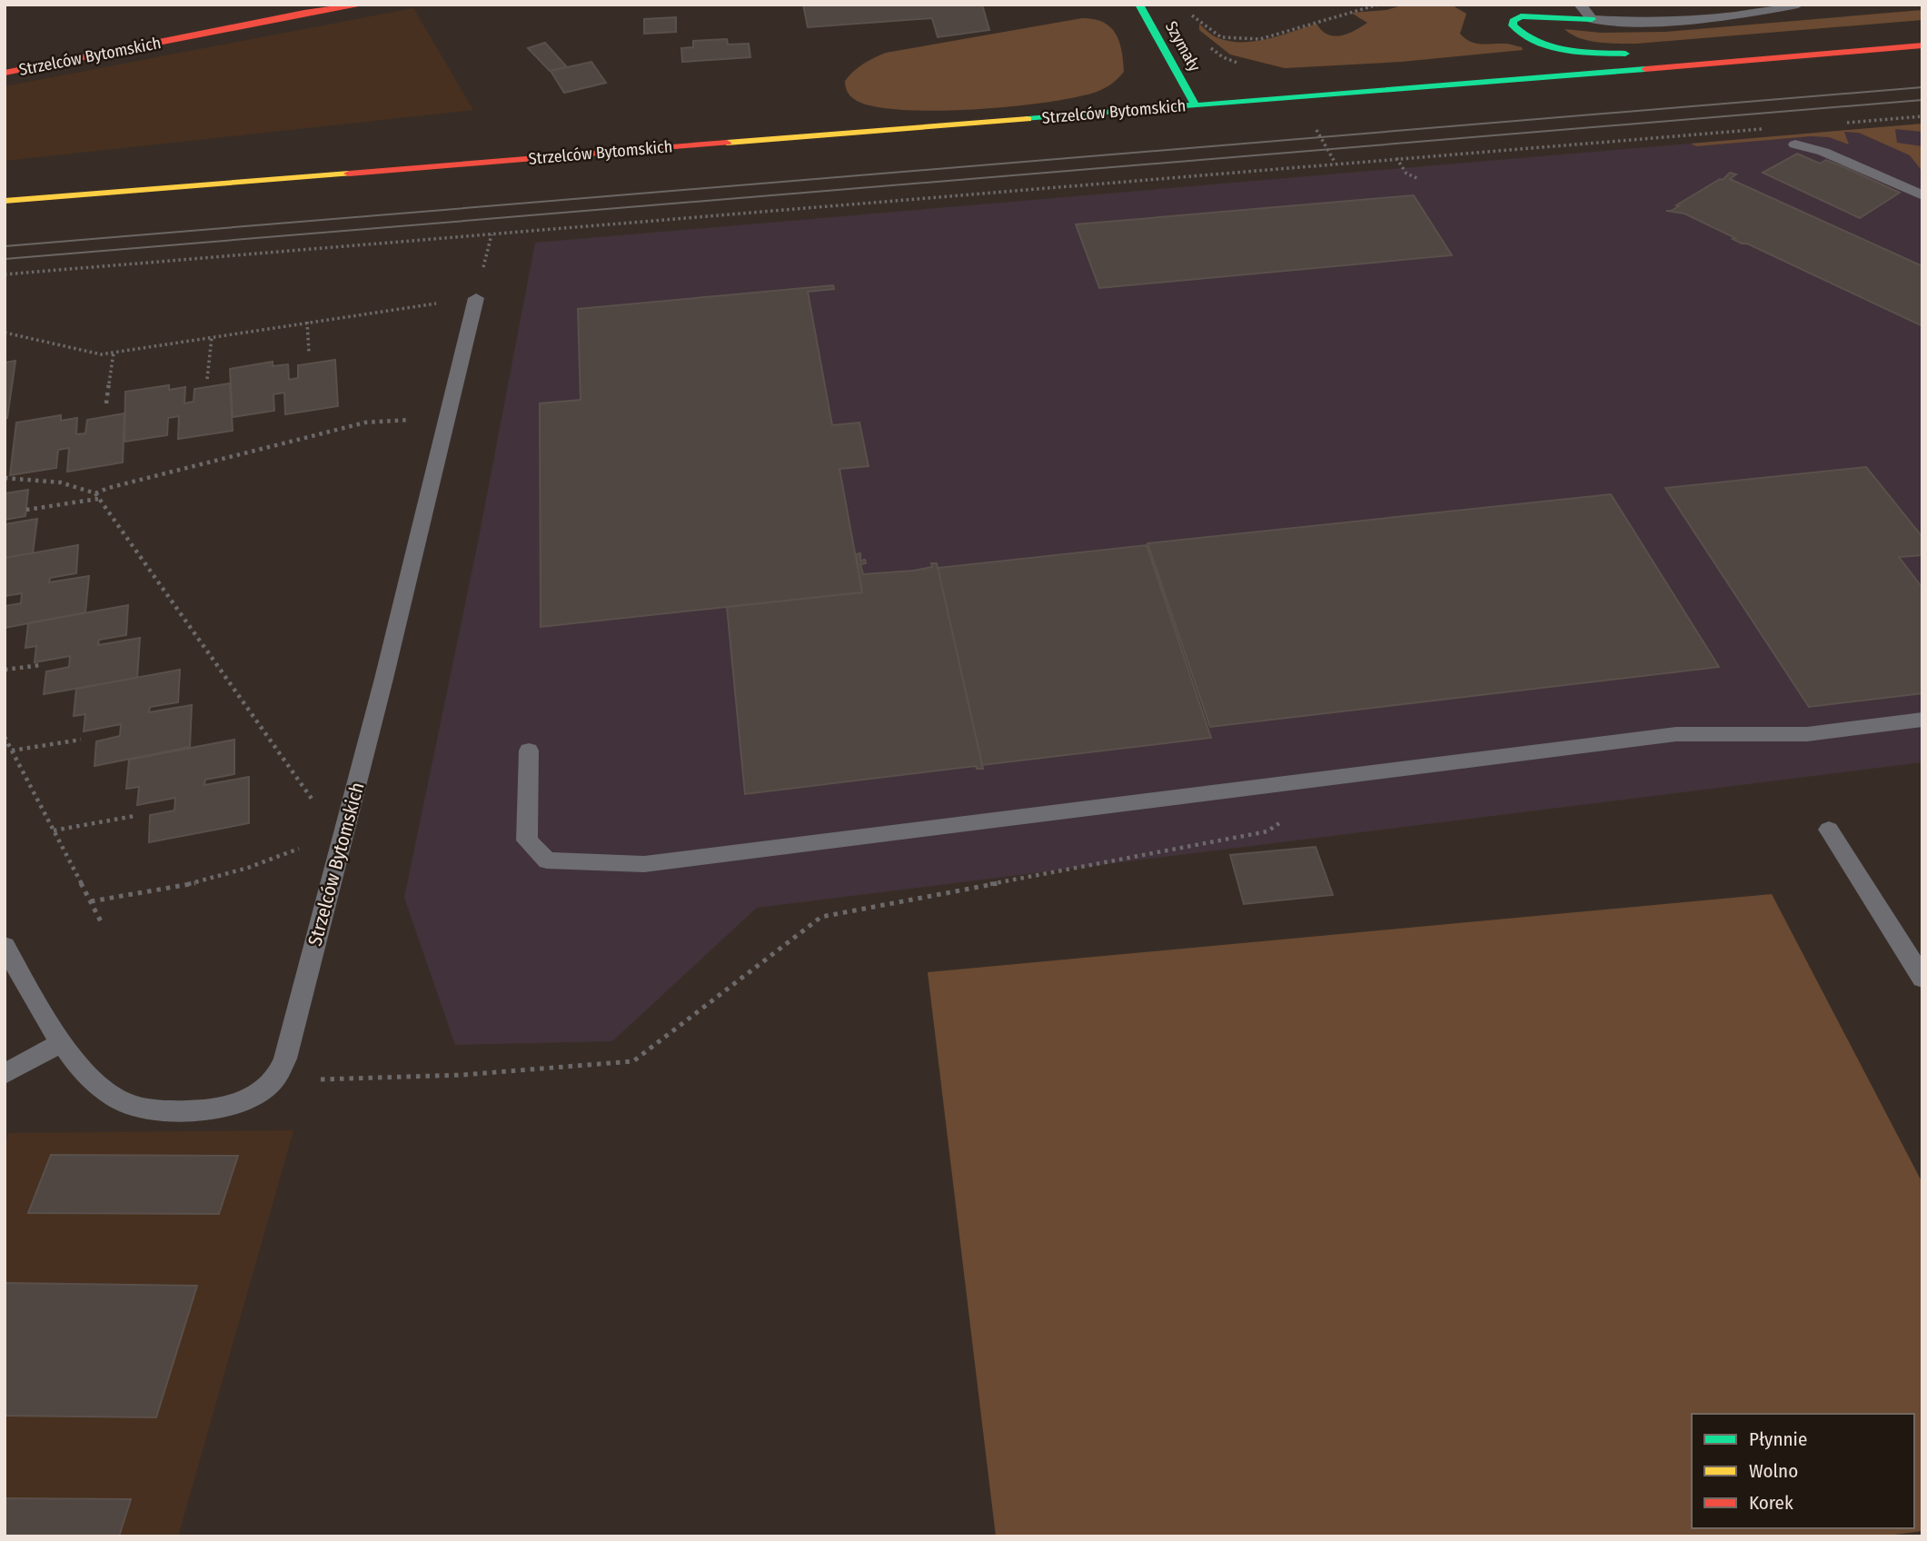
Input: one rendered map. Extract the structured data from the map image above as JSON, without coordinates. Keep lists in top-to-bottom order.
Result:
{
  "streets": {
    "main road": ["Szymały", "Strzelców Bytomskich"]
  },
  "crossings": [
    ["Szymały", "Strzelców Bytomskich"]
  ],
  "legend": ["Płynnie", "Wolno", "Korek"]
}
